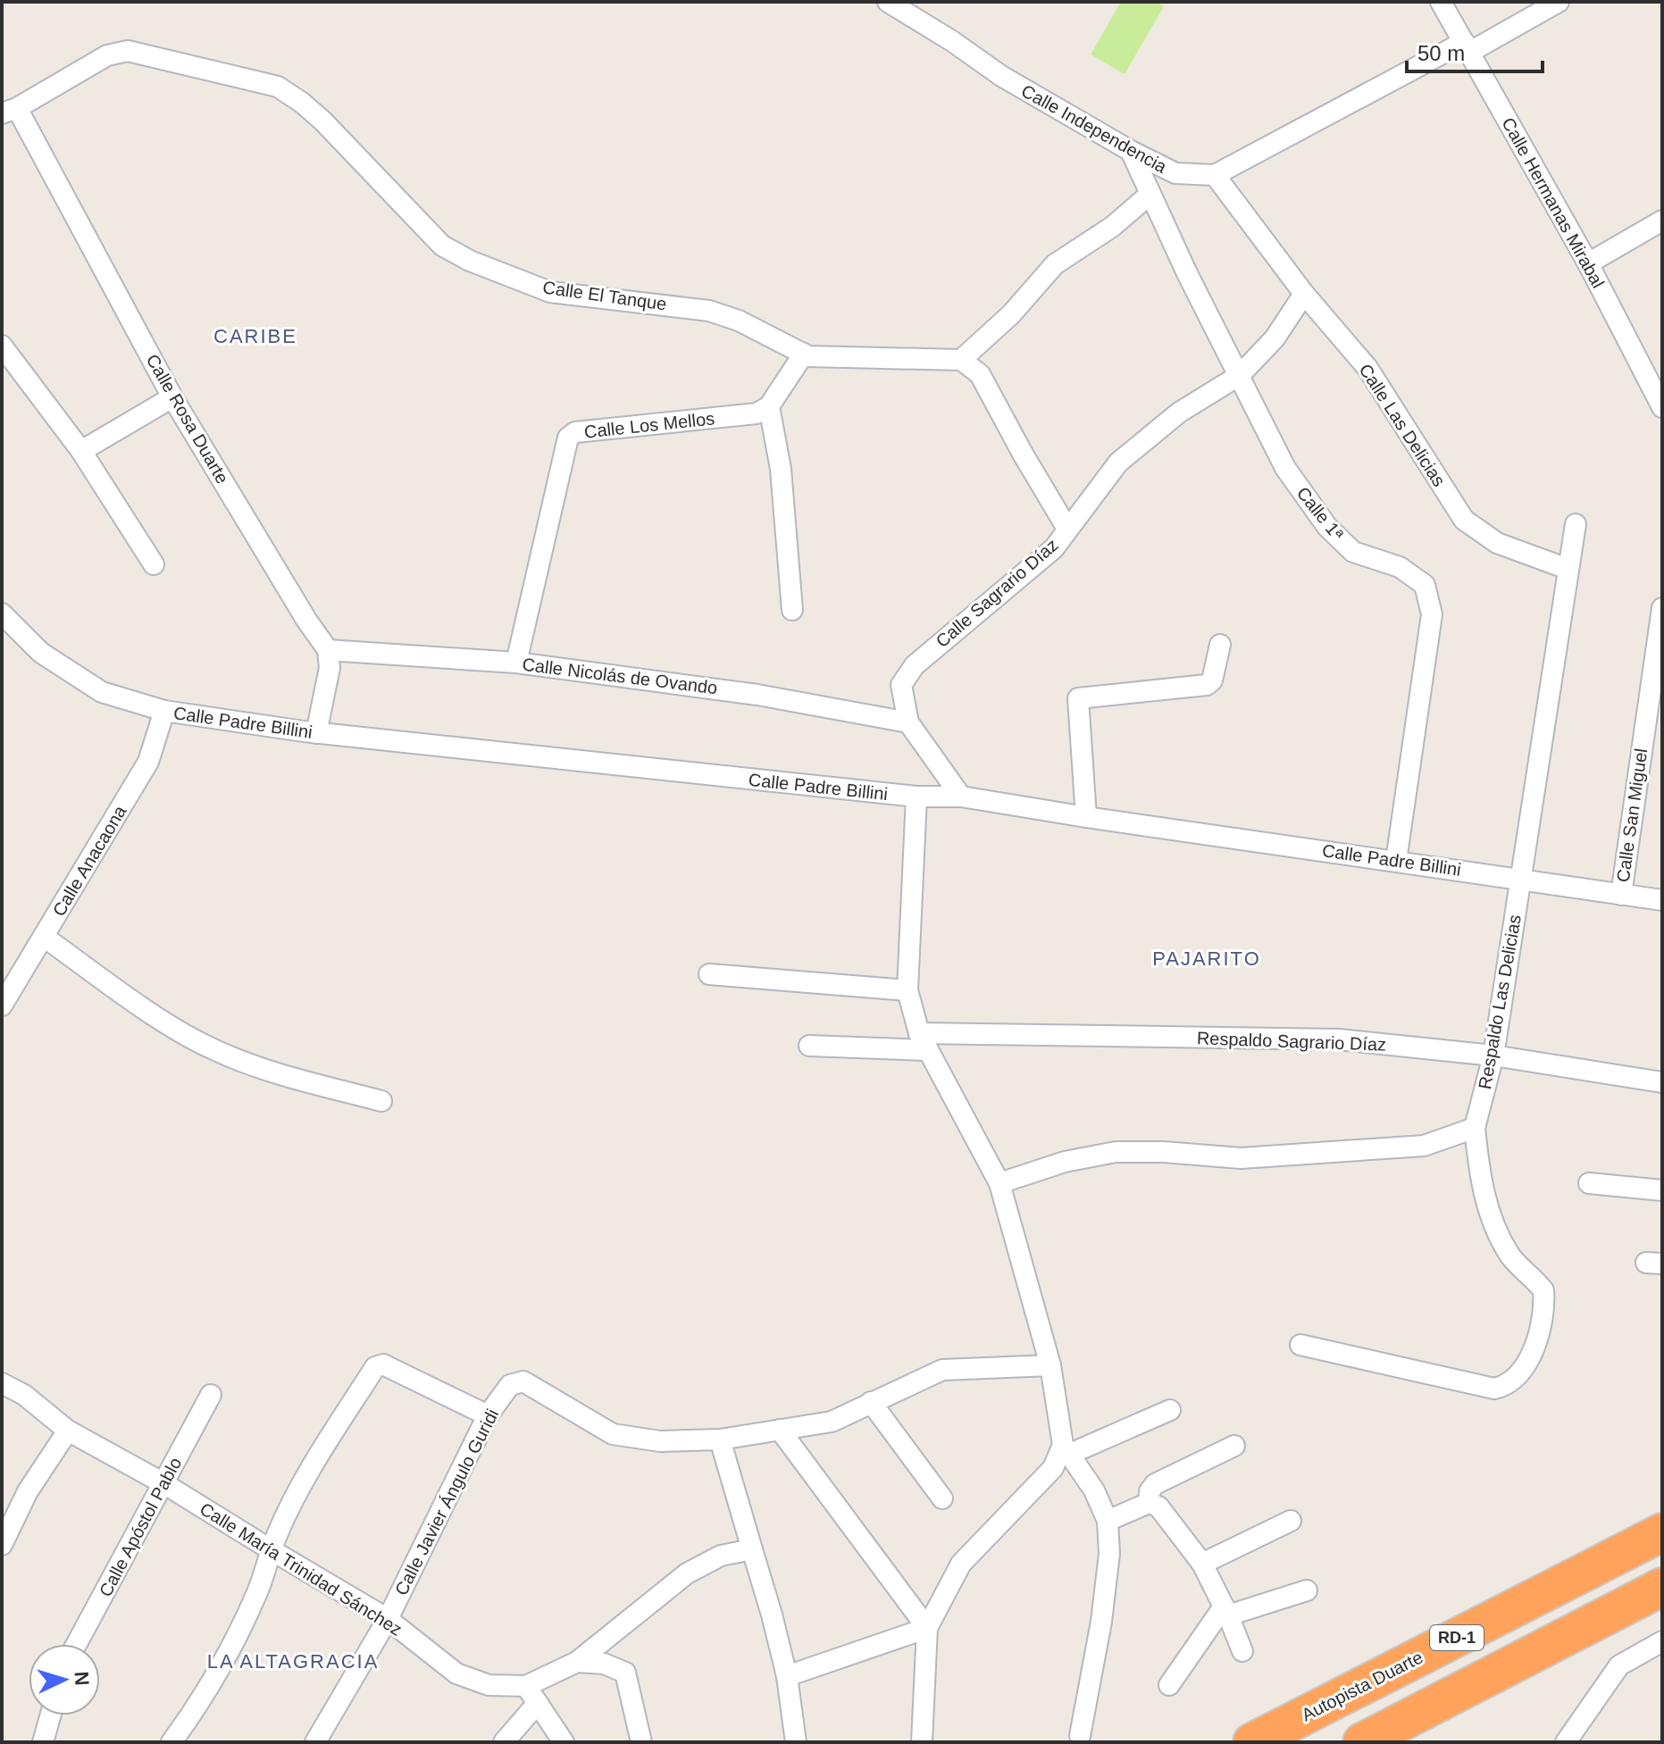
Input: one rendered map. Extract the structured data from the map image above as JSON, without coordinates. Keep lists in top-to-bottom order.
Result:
{
  "streets": {
    "highway": ["RD-1", "Autopista Duarte"],
    "street": [
      "Calle Independencia",
      "Calle Hermanas Mirabal",
      "Calle El Tanque",
      "Calle Rosa Duarte",
      "Calle Los Mellos",
      "Calle Las Delicias",
      "Calle 1ª",
      "Calle Sagrario Díaz",
      "Calle Nicolás de Ovando",
      "Calle Padre Billini",
      "Calle San Miguel",
      "Calle Anacaona",
      "Respaldo Las Delicias",
      "Respaldo Sagrario Díaz",
      "Calle Javier Ángulo Guridi",
      "Calle Apóstol Pablo",
      "Calle María Trinidad Sánchez"
    ]
  },
  "crossings": [
    ["Calle Independencia", "Calle Las Delicias"],
    ["Calle Independencia", "Calle 1ª"],
    ["Calle El Tanque", "Calle Rosa Duarte"],
    ["Calle Rosa Duarte", "Calle Nicolás de Ovando"],
    ["Calle Los Mellos", "Calle Nicolás de Ovando"],
    ["Calle Las Delicias", "Calle Sagrario Díaz"],
    ["Calle Las Delicias", "Respaldo Las Delicias"],
    ["Calle 1ª", "Calle Sagrario Díaz"],
    ["Calle 1ª", "Calle Padre Billini"],
    ["Calle Sagrario Díaz", "Calle Nicolás de Ovando"],
    ["Calle Sagrario Díaz", "Calle Padre Billini"],
    ["Calle Padre Billini", "Calle San Miguel"],
    ["Calle Padre Billini", "Calle Anacaona"],
    ["Calle Padre Billini", "Respaldo Las Delicias"],
    ["Respaldo Las Delicias", "Respaldo Sagrario Díaz"],
    ["Calle Javier Ángulo Guridi", "Calle María Trinidad Sánchez"],
    ["Calle Apóstol Pablo", "Calle María Trinidad Sánchez"]
  ],
  "districts": ["CARIBE", "PAJARITO", "LA ALTAGRACIA"],
  "scale_bar": "50 m",
  "north": "right"
}
